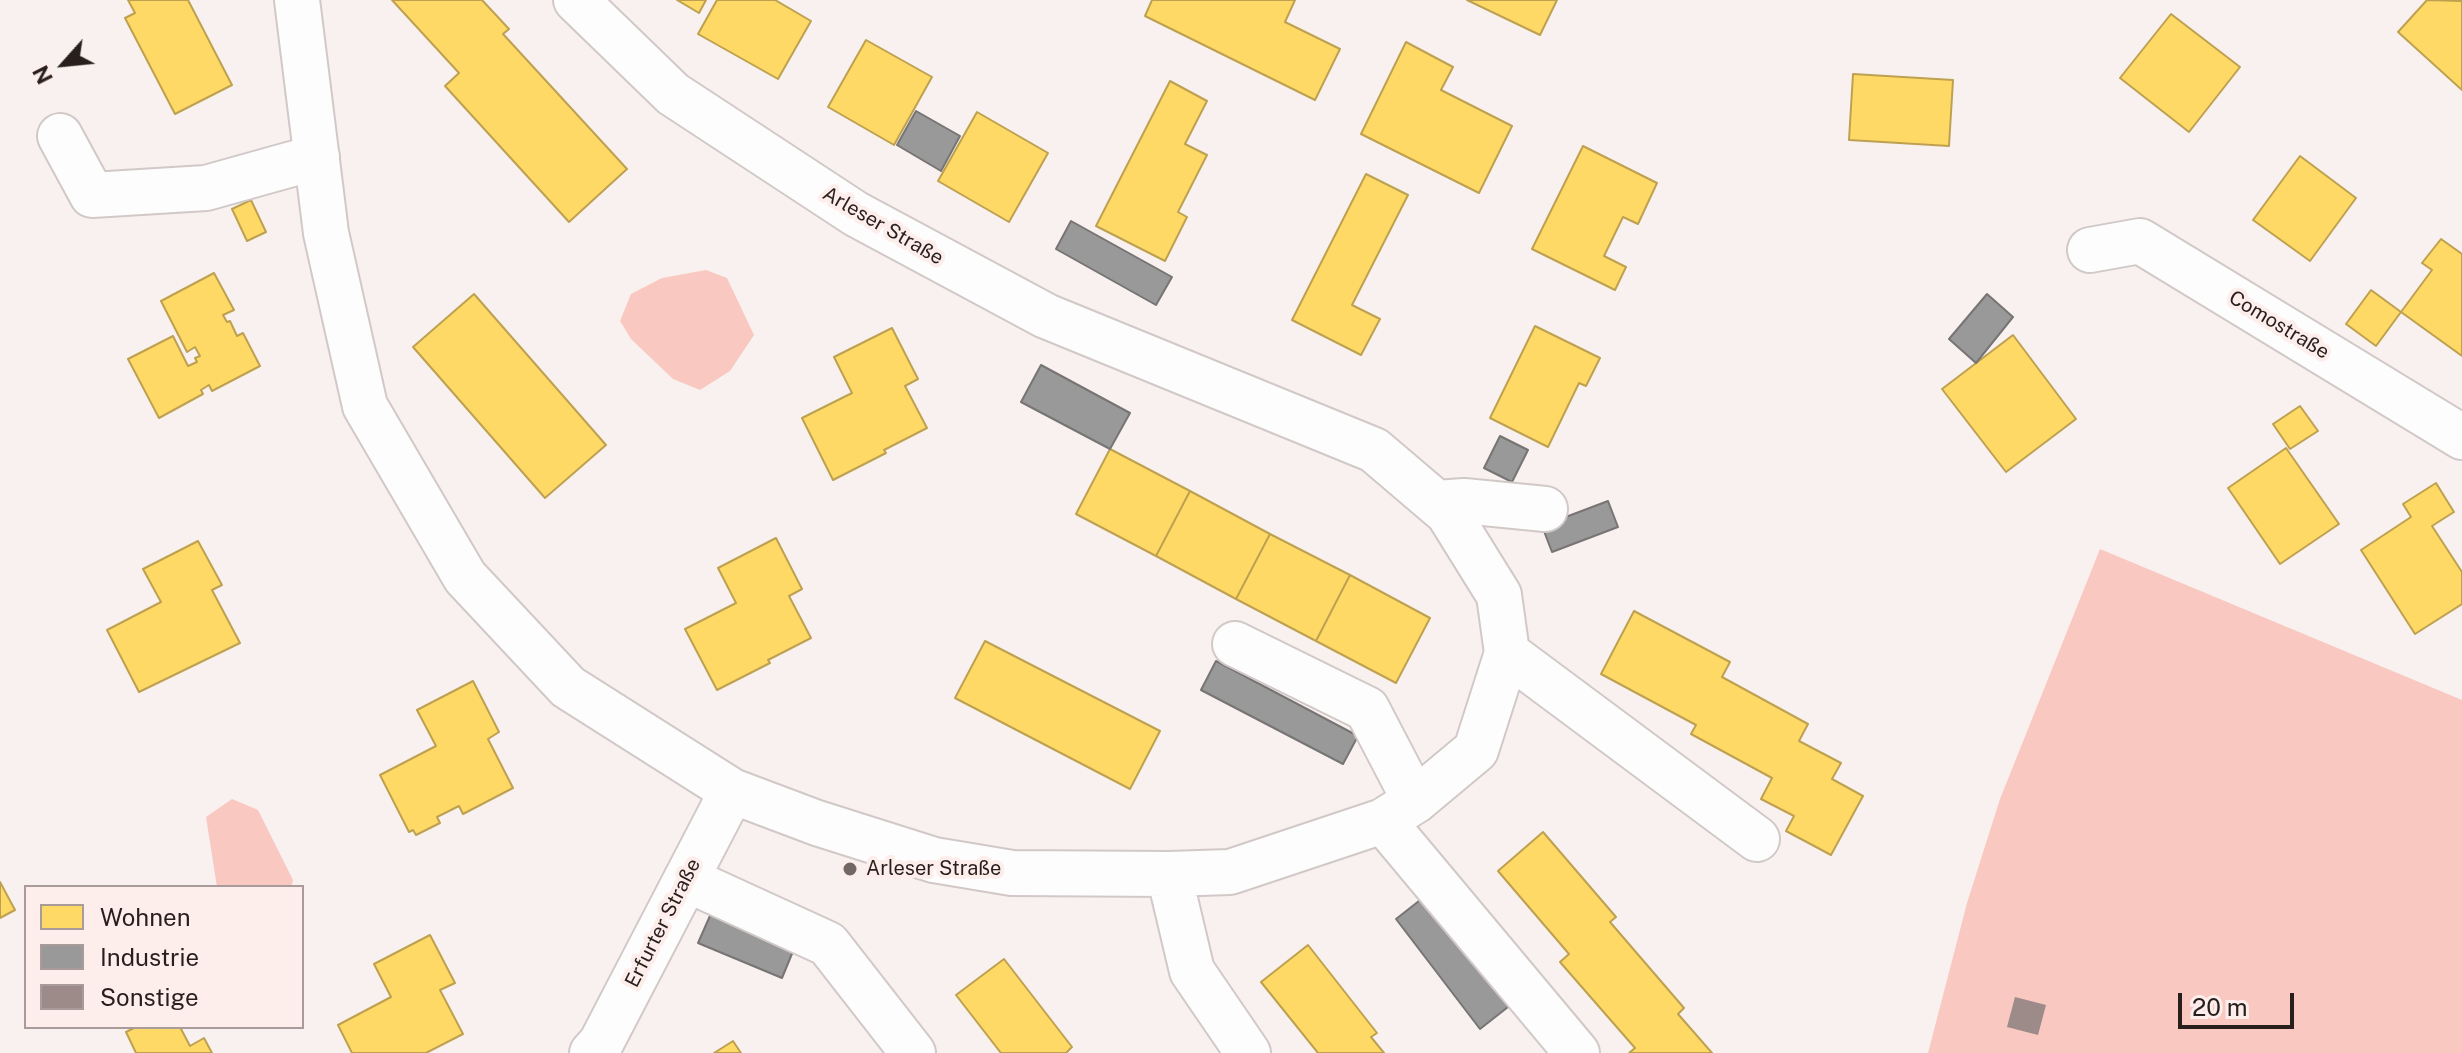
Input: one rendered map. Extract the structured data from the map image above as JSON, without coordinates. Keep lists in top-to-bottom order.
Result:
{
  "streets": {
    "street": ["Arleser Straße", "Comostraße", "Erfurter Straße"]
  },
  "crossings": [
    ["Arleser Straße", "Erfurter Straße"]
  ],
  "places": ["Arleser Straße"],
  "legend": ["Wohnen", "Industrie", "Sonstige"],
  "scale_bar": "20 m",
  "north": "bottom left"
}
